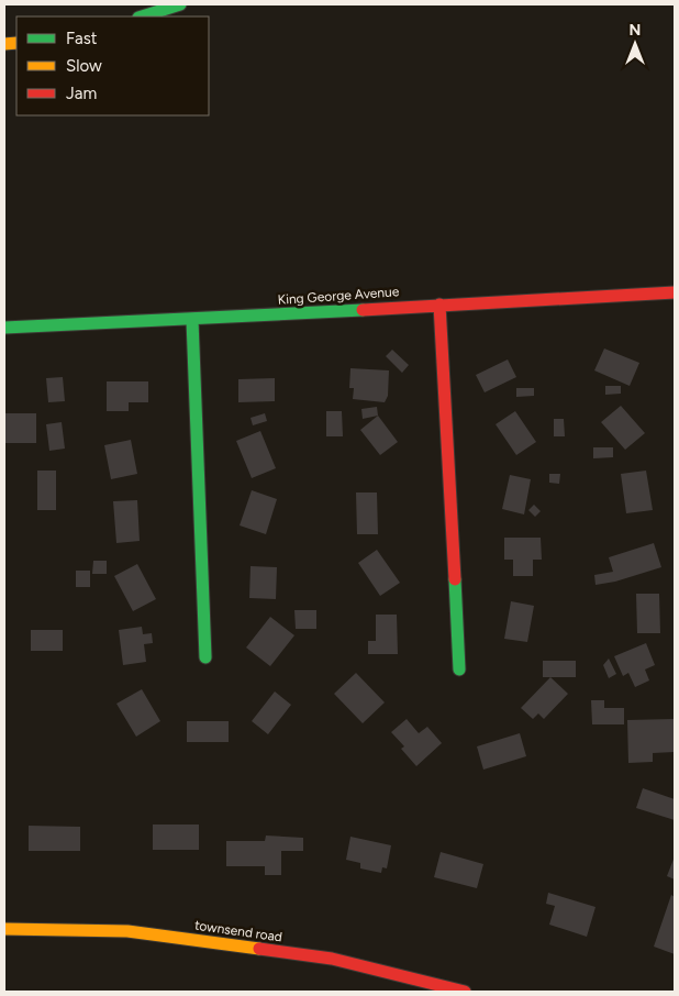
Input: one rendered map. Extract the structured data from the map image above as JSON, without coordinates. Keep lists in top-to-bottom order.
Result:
{
  "streets": {
    "street": ["King George Avenue", "townsend road"]
  },
  "legend": ["Fast", "Slow", "Jam"],
  "north": "top"
}
